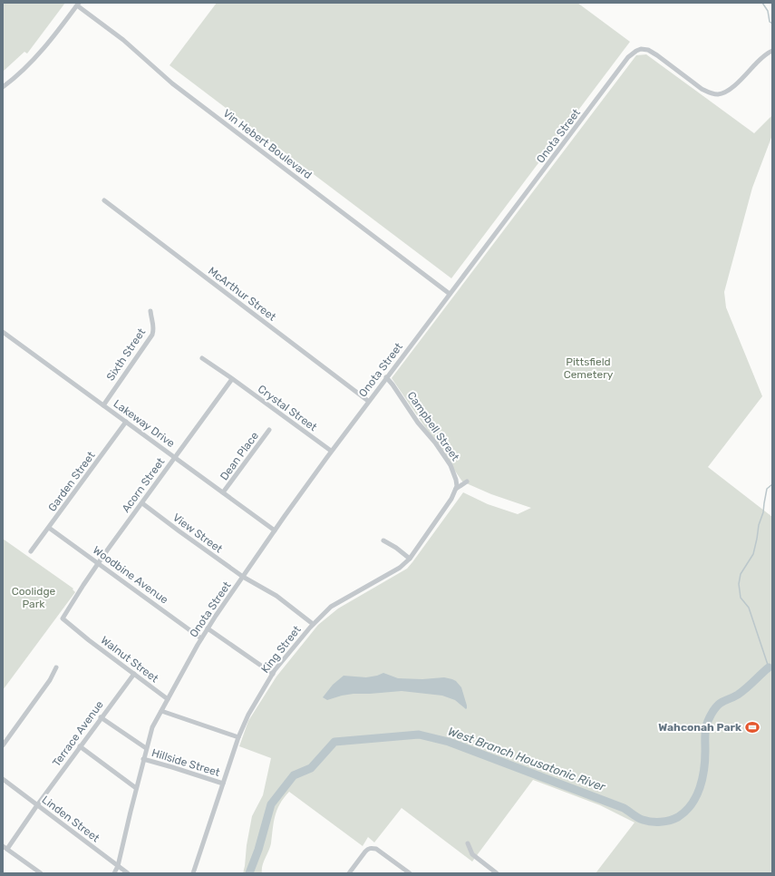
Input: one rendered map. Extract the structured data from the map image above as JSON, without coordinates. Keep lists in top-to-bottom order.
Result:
{
  "streets": {
    "street": [
      "Onota Street",
      "Vin Hebert Boulevard",
      "McArthur Street",
      "Sixth Street",
      "Crystal Street",
      "Lakeway Drive",
      "Campbell Street",
      "Dean Place",
      "Garden Street",
      "Acorn Street",
      "View Street",
      "Woodbine Avenue",
      "King Street",
      "Walnut Street",
      "Terrace Avenue",
      "Hillside Street",
      "Linden Street"
    ]
  },
  "crossings": [
    ["Onota Street", "Vin Hebert Boulevard"],
    ["Onota Street", "McArthur Street"],
    ["Onota Street", "Crystal Street"],
    ["Onota Street", "Lakeway Drive"],
    ["Onota Street", "Campbell Street"],
    ["Onota Street", "View Street"],
    ["Onota Street", "Woodbine Avenue"],
    ["Onota Street", "Walnut Street"],
    ["Onota Street", "Hillside Street"],
    ["Onota Street", "Linden Street"],
    ["Sixth Street", "Lakeway Drive"],
    ["Crystal Street", "Acorn Street"],
    ["Lakeway Drive", "Dean Place"],
    ["Lakeway Drive", "Garden Street"],
    ["Lakeway Drive", "Acorn Street"],
    ["Campbell Street", "King Street"],
    ["Garden Street", "Woodbine Avenue"],
    ["Acorn Street", "View Street"],
    ["Acorn Street", "Woodbine Avenue"],
    ["Acorn Street", "Walnut Street"],
    ["View Street", "King Street"],
    ["King Street", "Hillside Street"],
    ["Walnut Street", "Terrace Avenue"],
    ["Terrace Avenue", "Linden Street"]
  ],
  "water": ["West Branch Housatonic River"],
  "parks": ["Pittsfield Cemetery", "Coolidge Park"],
  "places": {
    "sports": ["Wahconah Park"]
  }
}
